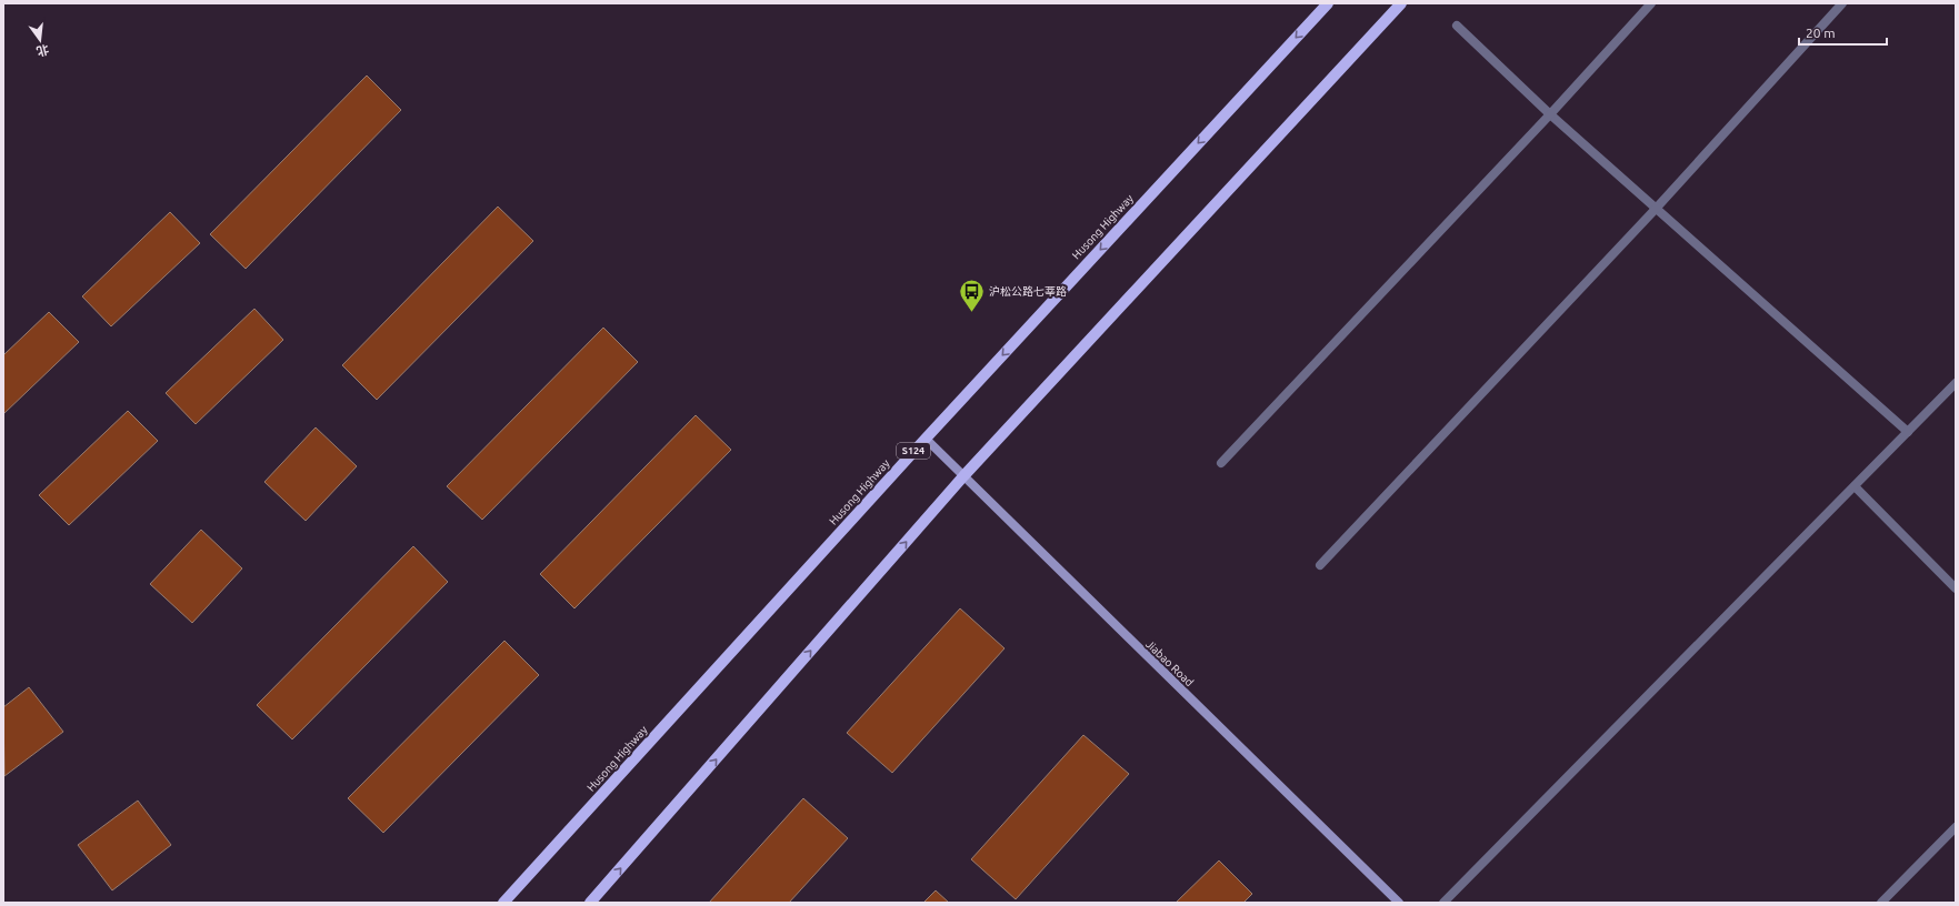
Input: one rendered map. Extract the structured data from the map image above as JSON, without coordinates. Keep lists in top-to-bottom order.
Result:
{
  "streets": {
    "main road": ["Husong Highway", "S124"],
    "street": ["Jiabao Road"]
  },
  "crossings": [
    ["Husong Highway", "Jiabao Road"]
  ],
  "places": {
    "bus stop": ["沪松公路七莘路"]
  },
  "scale_bar": "20 m",
  "north": "bottom"
}
